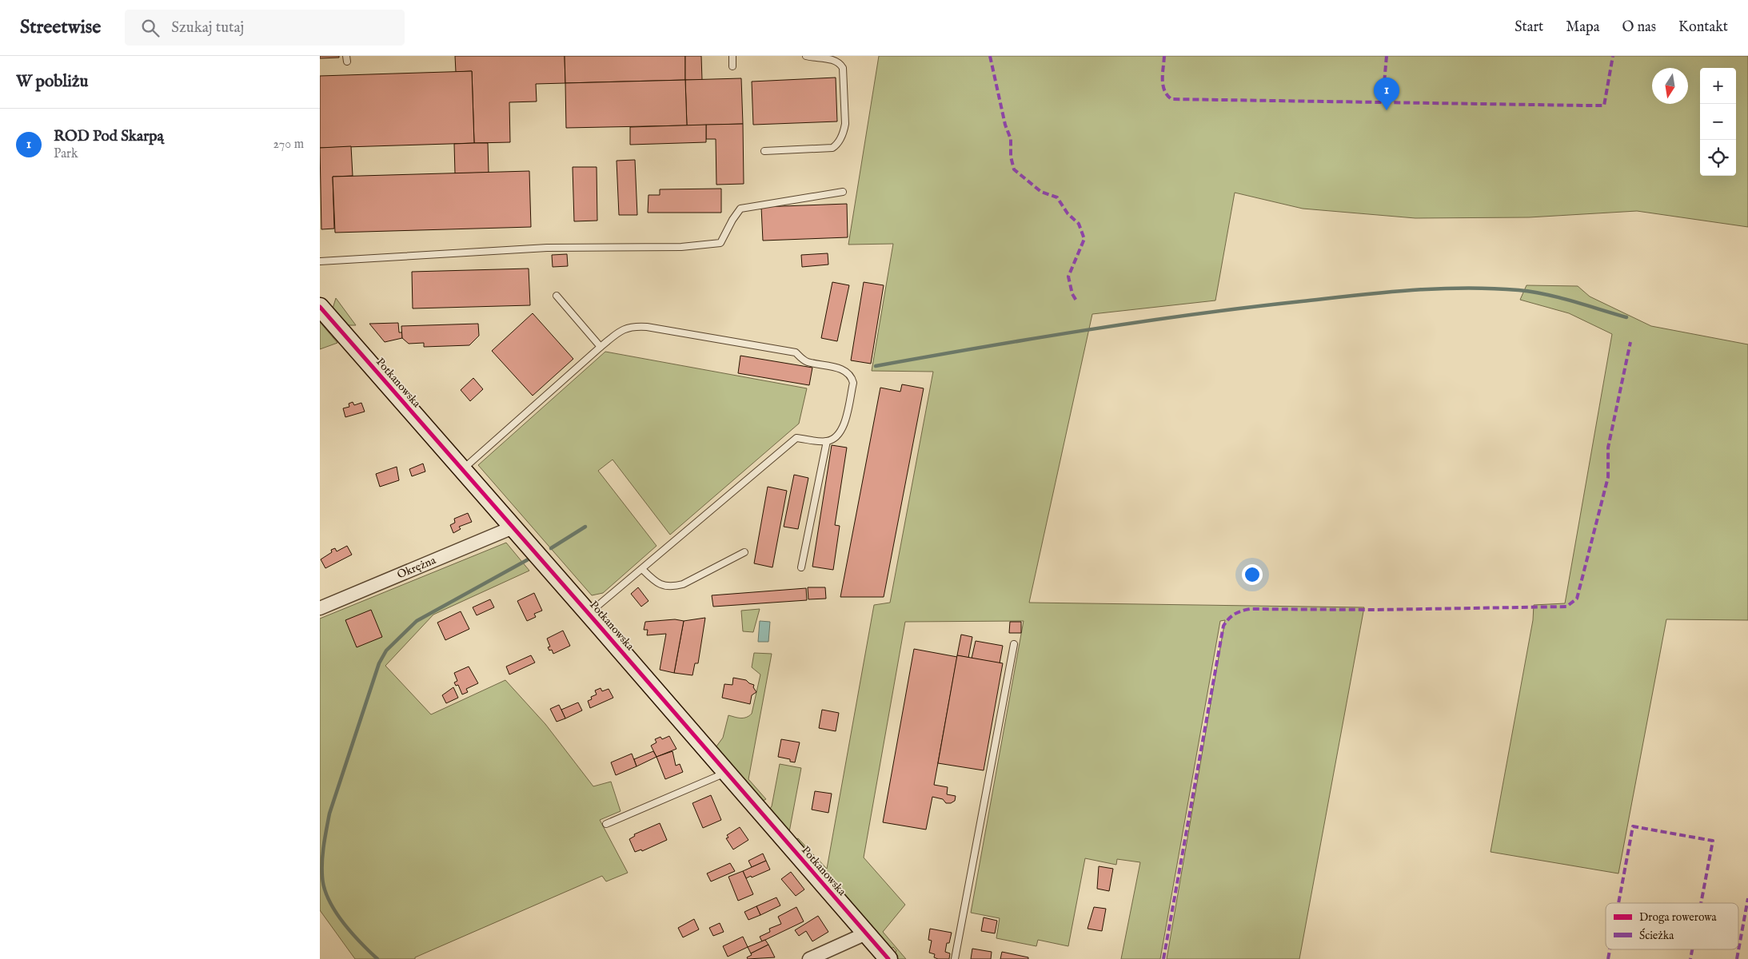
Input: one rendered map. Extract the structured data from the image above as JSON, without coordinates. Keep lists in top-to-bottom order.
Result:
{
  "streets": {
    "street": ["Potkanowska", "Okrężna"]
  },
  "crossings": [
    ["Potkanowska", "Okrężna"]
  ],
  "legend": ["Droga rowerowa", "Ścieżka"],
  "north": "bottom",
  "page": {
    "header": "Streetwise",
    "search": "Szukaj tutaj",
    "nav": [
      "Start",
      "Mapa",
      "O nas",
      "Kontakt"
    ],
    "heading": "W pobliżu",
    "map_buttons": ["+", "−"],
    "pins": "1",
    "list": [
      {
        "mark": "1",
        "name": "ROD Pod Skarpą",
        "note": "Park",
        "value": "270 m"
      }
    ]
  }
}
